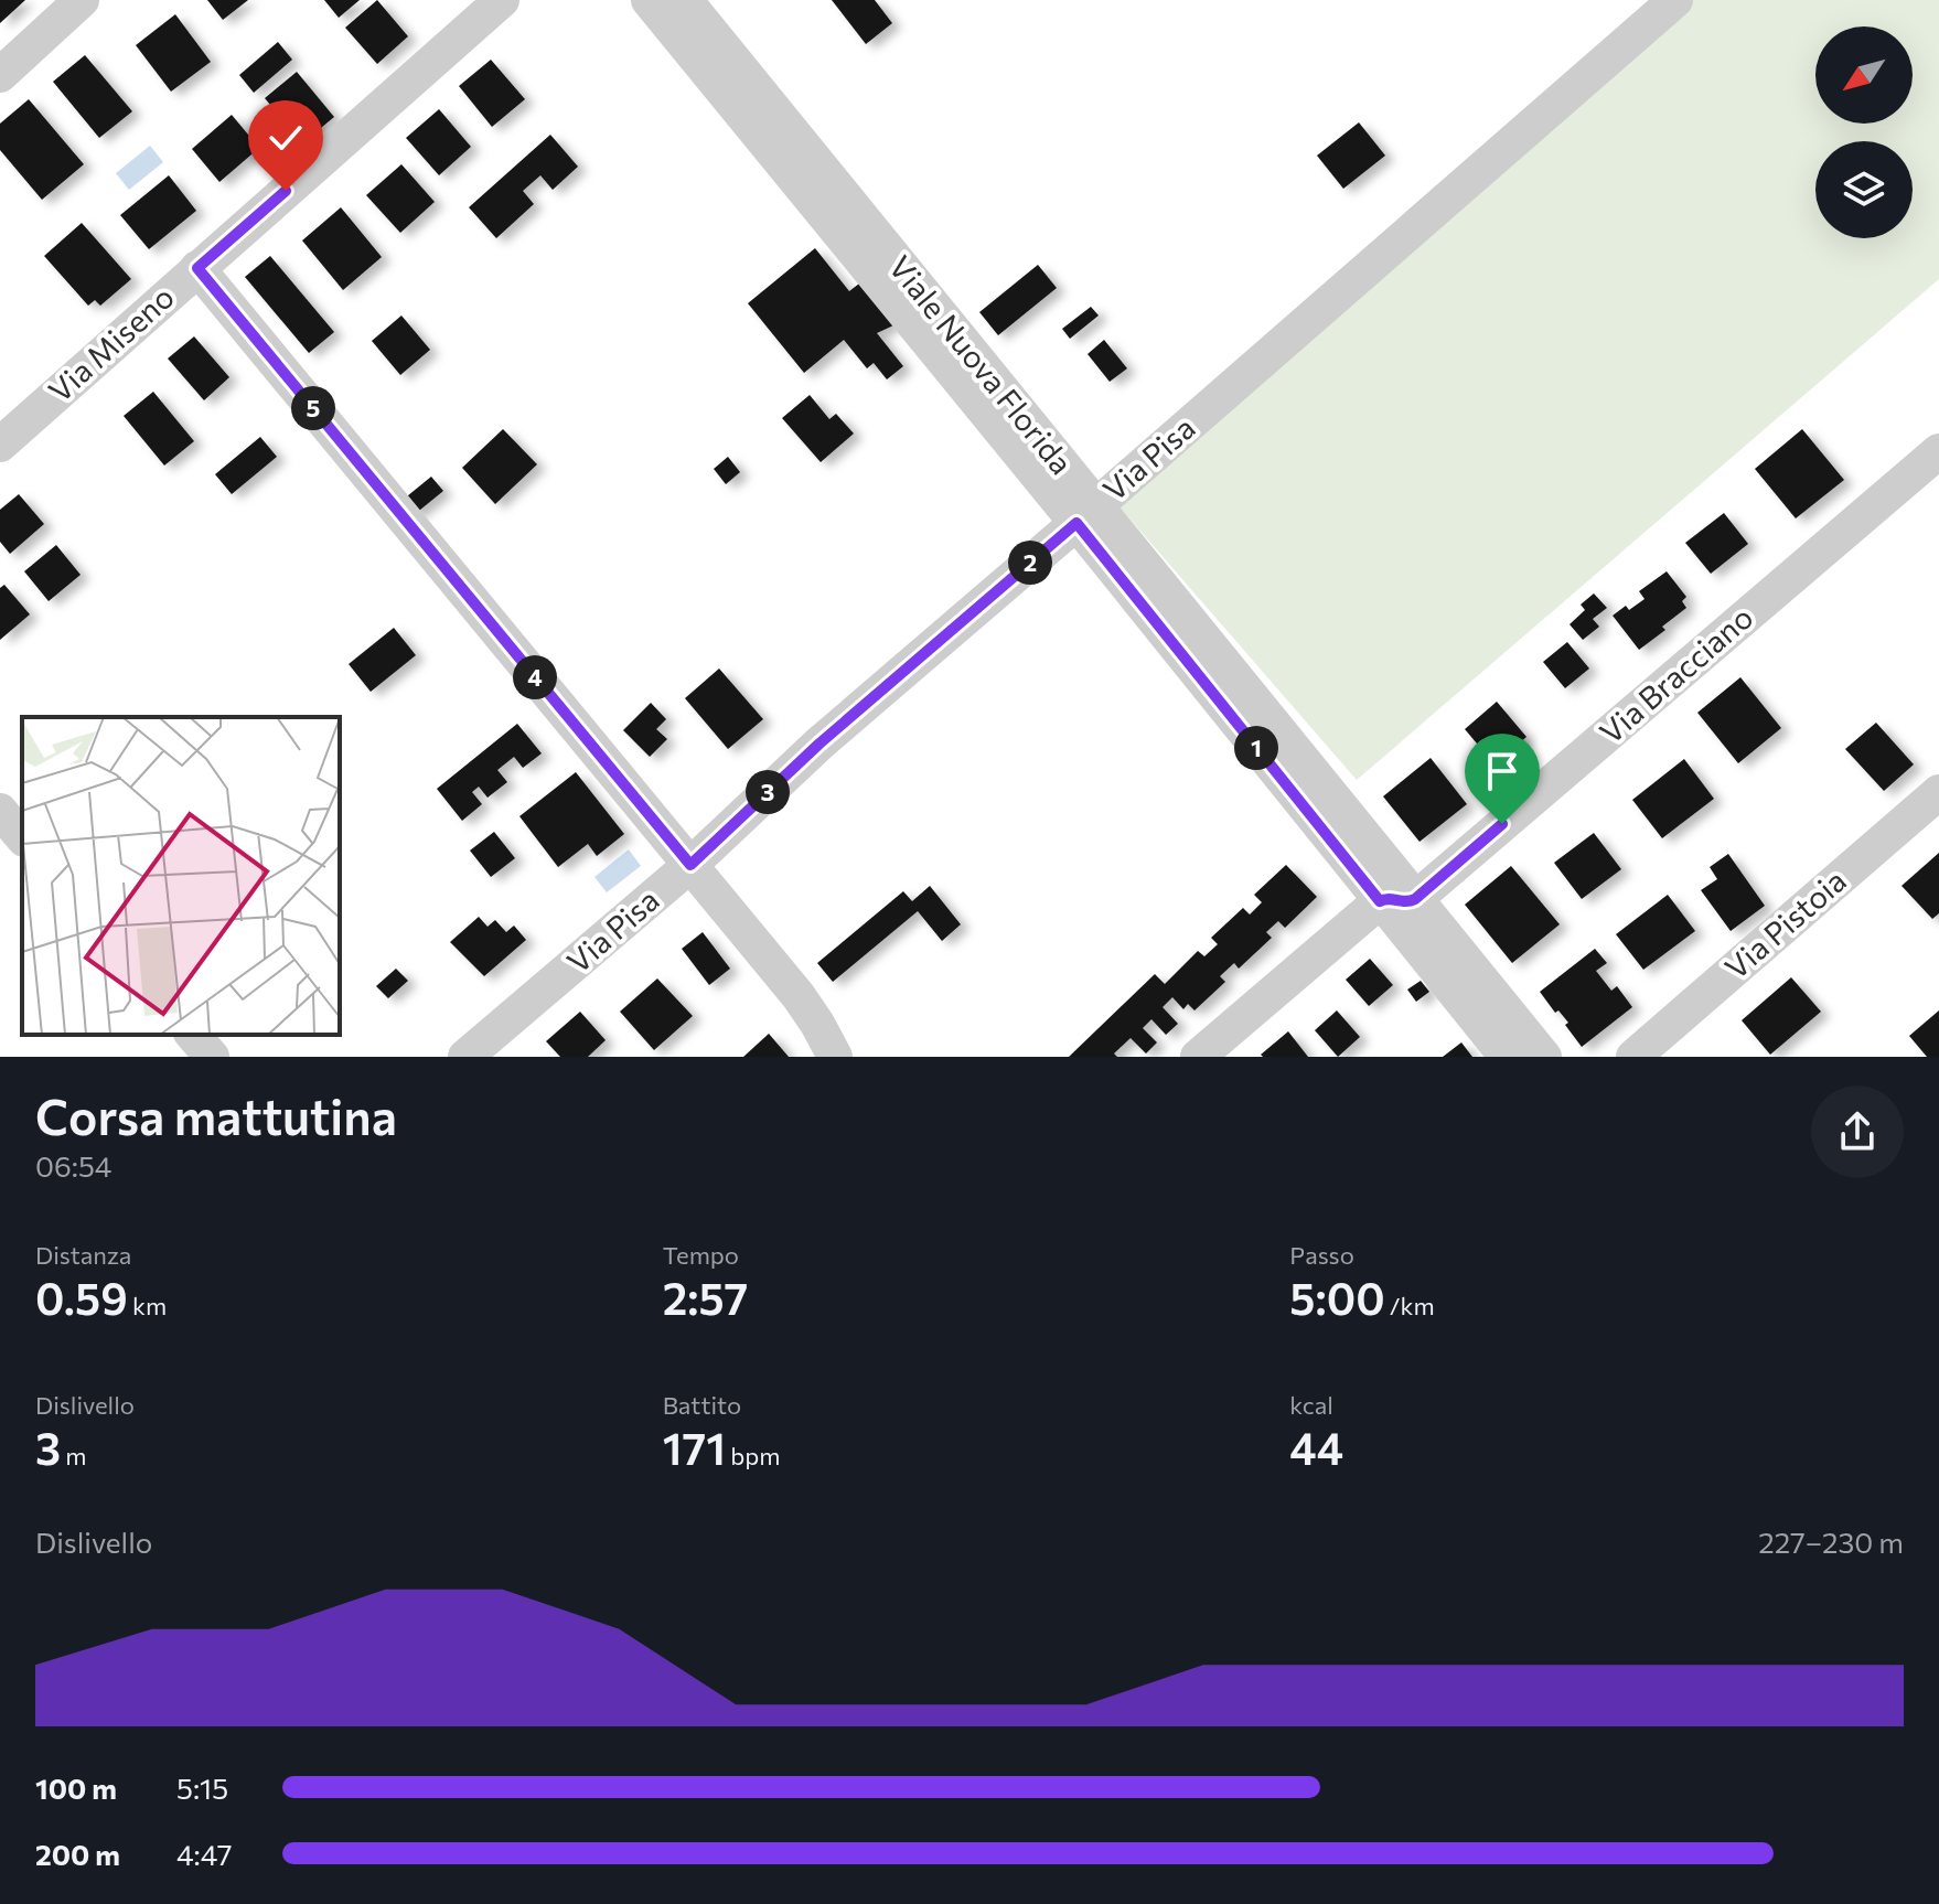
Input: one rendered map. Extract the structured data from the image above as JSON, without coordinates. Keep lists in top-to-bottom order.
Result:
{
  "streets": {
    "street": [
      "Via Miseno",
      "Viale Nuova Florida",
      "Via Pisa",
      "Via Bracciano",
      "Via Pistoia"
    ]
  },
  "crossings": [
    ["Viale Nuova Florida", "Via Pisa"],
    ["Viale Nuova Florida", "Via Bracciano"]
  ],
  "north": "bottom left",
  "page": {
    "pins": [
      "5",
      "2",
      "4",
      "1",
      "3"
    ],
    "heading": ["Corsa mattutina", "06:54"],
    "stats": [
      ["Distanza", "0.59 km"],
      ["Tempo", "2:57"],
      ["Passo", "5:00 /km"],
      ["Dislivello", "3 m"],
      ["Battito", "171 bpm"],
      ["kcal", "44"]
    ],
    "chart": ["Dislivello", "227–230 m"],
    "list": [
      {
        "name": "100 m",
        "note": "5:15"
      },
      {
        "name": "200 m",
        "note": "4:47"
      }
    ]
  }
}
